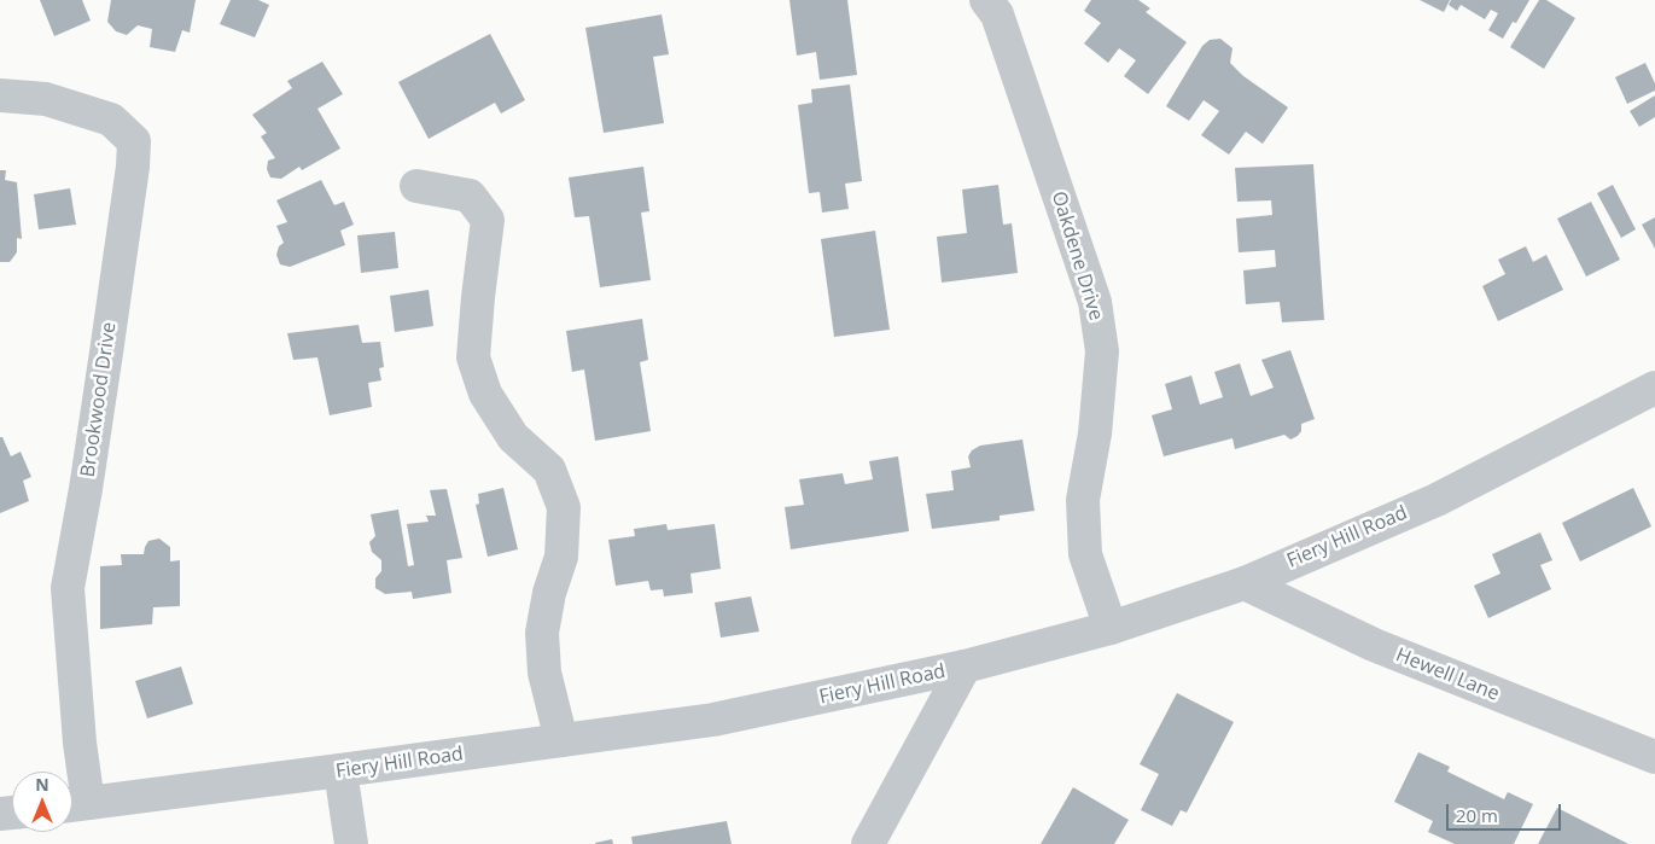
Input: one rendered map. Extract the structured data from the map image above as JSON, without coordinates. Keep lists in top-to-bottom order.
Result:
{
  "streets": {
    "street": [
      "Oakdene Drive",
      "Brookwood Drive",
      "Fiery Hill Road",
      "Hewell Lane"
    ]
  },
  "crossings": [
    ["Oakdene Drive", "Fiery Hill Road"],
    ["Brookwood Drive", "Fiery Hill Road"],
    ["Fiery Hill Road", "Hewell Lane"]
  ],
  "scale_bar": "20 m",
  "north": "top"
}
